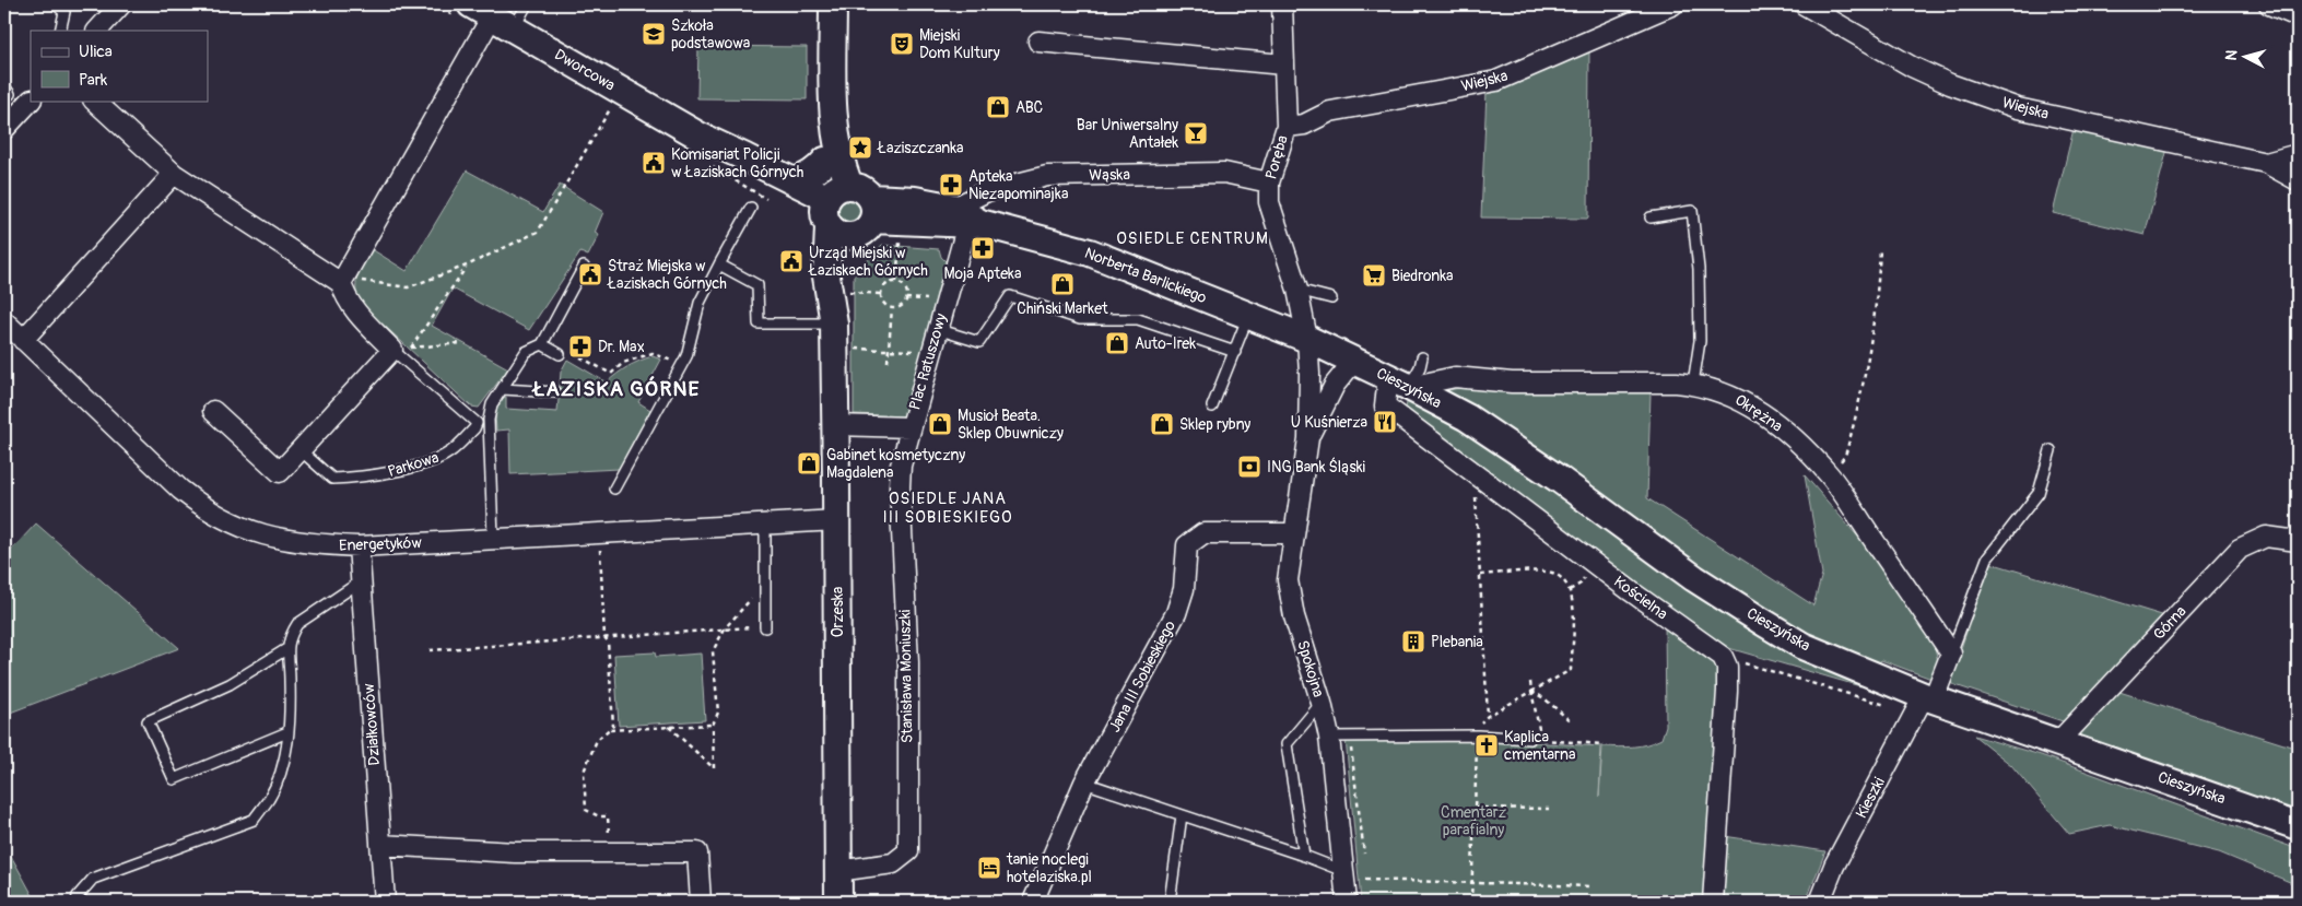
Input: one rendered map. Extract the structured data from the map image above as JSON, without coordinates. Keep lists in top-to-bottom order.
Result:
{
  "streets": {
    "street": [
      "Dworcowa",
      "Wiejska",
      "Poręba",
      "Wąska",
      "Norberta Barlickiego",
      "Plac Ratuszowy",
      "Cieszyńska",
      "Okrężna",
      "Parkowa",
      "Energetyków",
      "Kościelna",
      "Orzeska",
      "Górna",
      "Spokojna",
      "Stanisława Moniuszki",
      "Jana III Sobieskiego",
      "Działkowców",
      "Kieszki"
    ]
  },
  "crossings": [
    ["Dworcowa", "Norberta Barlickiego"],
    ["Dworcowa", "Orzeska"],
    ["Wiejska", "Poręba"],
    ["Poręba", "Wąska"],
    ["Poręba", "Norberta Barlickiego"],
    ["Poręba", "Cieszyńska"],
    ["Poręba", "Spokojna"],
    ["Wąska", "Norberta Barlickiego"],
    ["Wąska", "Plac Ratuszowy"],
    ["Norberta Barlickiego", "Plac Ratuszowy"],
    ["Norberta Barlickiego", "Cieszyńska"],
    ["Norberta Barlickiego", "Orzeska"],
    ["Norberta Barlickiego", "Spokojna"],
    ["Plac Ratuszowy", "Orzeska"],
    ["Plac Ratuszowy", "Stanisława Moniuszki"],
    ["Cieszyńska", "Okrężna"],
    ["Cieszyńska", "Kościelna"],
    ["Cieszyńska", "Górna"],
    ["Cieszyńska", "Spokojna"],
    ["Cieszyńska", "Kieszki"],
    ["Okrężna", "Kościelna"],
    ["Energetyków", "Orzeska"],
    ["Energetyków", "Działkowców"],
    ["Orzeska", "Stanisława Moniuszki"],
    ["Spokojna", "Jana III Sobieskiego"]
  ],
  "districts": ["OSIEDLE CENTRUM", "ŁAZISKA GÓRNE", "OSIEDLE JANA III SOBIESKIEGO"],
  "parks": ["Cmentarz parafialny"],
  "places": {
    "school or university": ["Szkoła podstawowa"],
    "theatre": ["Miejski Dom Kultury"],
    "shop": [
      "ABC",
      "Chiński Market",
      "Auto-Irek",
      "Musioł Beata. Sklep Obuwniczy",
      "Sklep rybny",
      "Gabinet kosmetyczny Magdalena"
    ],
    "bar": ["Bar Uniwersalny Antałek"],
    "place": ["Łaziszczanka"],
    "public building": ["Komisariat Policji w Łaziskach Górnych", "Urząd Miejski w Łaziskach Górnych", "Straż Miejska w Łaziskach Górnych"],
    "pharmacy": ["Apteka Niezapominajka", "Moja Apteka", "Dr. Max"],
    "supermarket": ["Biedronka"],
    "restaurant": ["U Kuśnierza"],
    "bank": ["ING Bank Śląski"],
    "building": ["Plebania"],
    "church": ["Kaplica cmentarna"],
    "hotel": ["tanie noclegi hotelaziska.pl"]
  },
  "legend": ["Ulica", "Park"],
  "north": "left"
}
